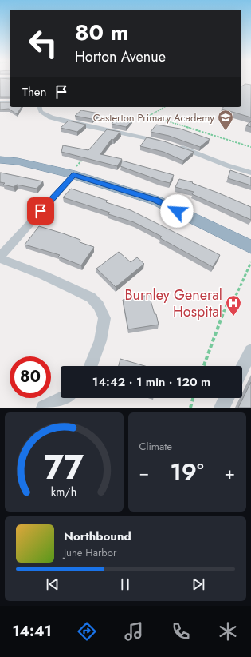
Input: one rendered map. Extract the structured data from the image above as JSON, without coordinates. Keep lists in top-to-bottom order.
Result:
{
  "places": {
    "school or university": ["Casterton Primary Academy"],
    "hospital": ["Burnley General Hospital"]
  },
  "page": {
    "turn": ["80 m", "Horton Avenue"],
    "then": "Then",
    "limit": "80",
    "trip": "14:42 · 1 min · 120 m",
    "tile": "Climate",
    "heat": ["−", "19°", "+"],
    "song": ["Northbound", "June Harbor"],
    "tabs": "14:41",
    "gauge": ["77", "km/h"]
  }
}
